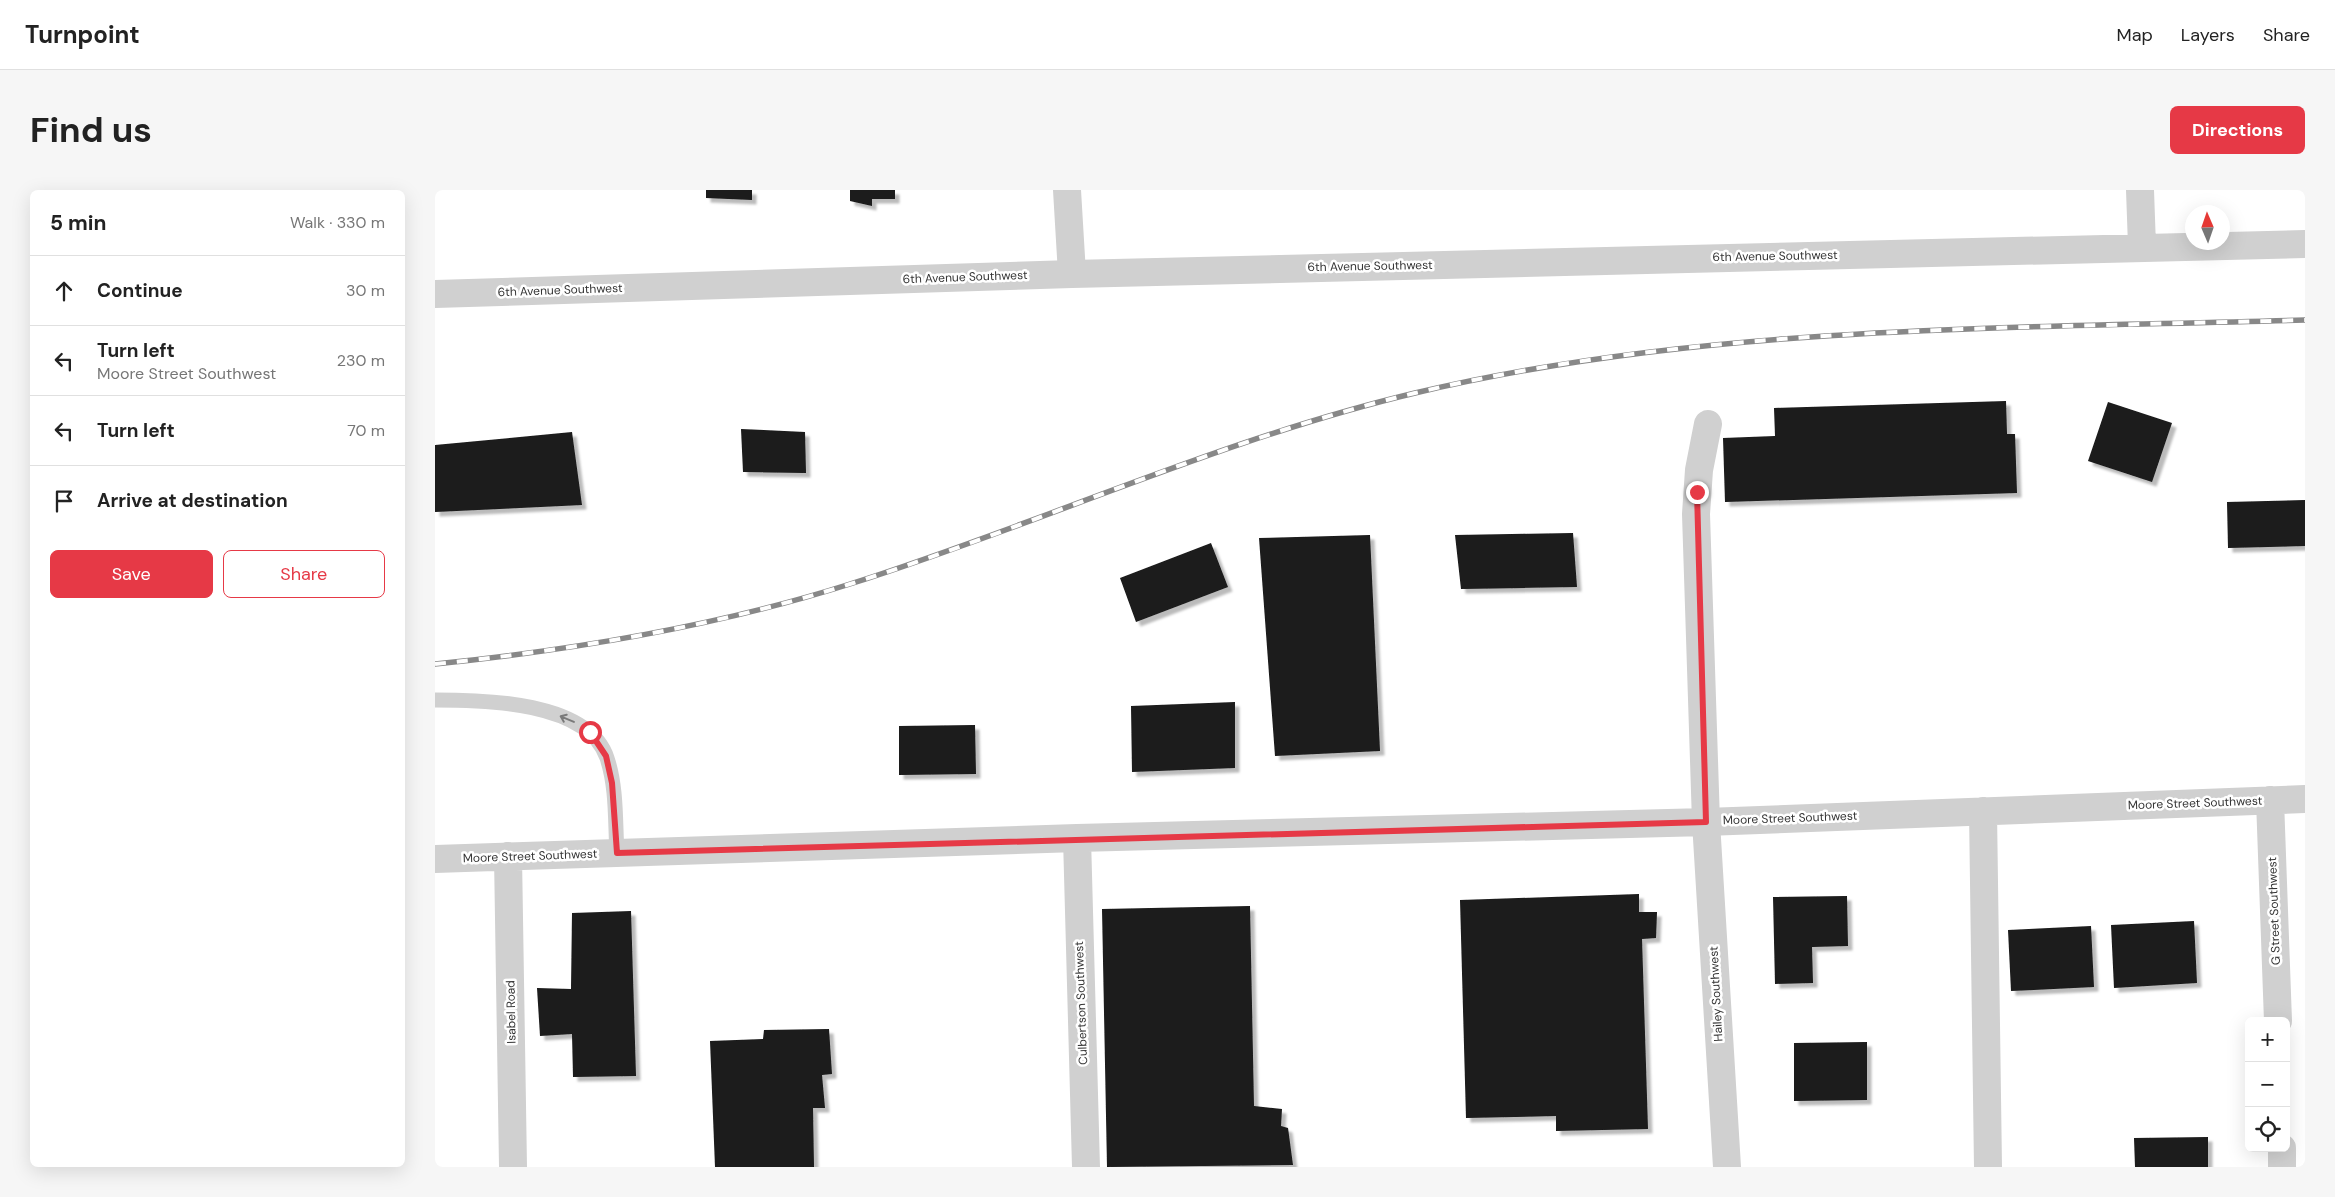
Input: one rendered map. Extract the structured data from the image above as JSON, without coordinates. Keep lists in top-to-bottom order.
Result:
{
  "streets": {
    "street": [
      "6th Avenue Southwest",
      "Moore Street Southwest",
      "G Street Southwest",
      "Hailey Southwest",
      "Culbertson Southwest",
      "Isabel Road"
    ]
  },
  "crossings": [
    ["Moore Street Southwest", "G Street Southwest"],
    ["Moore Street Southwest", "Hailey Southwest"],
    ["Moore Street Southwest", "Culbertson Southwest"],
    ["Moore Street Southwest", "Isabel Road"]
  ],
  "north": "top",
  "page": {
    "header": "Turnpoint",
    "nav": ["Map", "Layers", "Share"],
    "buttons": [
      "Directions",
      ["Save", "Share"]
    ],
    "title": "Find us",
    "heading": ["5 min", "Walk · 330 m"],
    "list": [
      ["Continue", "30 m"],
      ["Turn left", "Moore Street Southwest", "230 m"],
      ["Turn left", "70 m"],
      "Arrive at destination"
    ],
    "map_buttons": ["+", "−"]
  }
}
